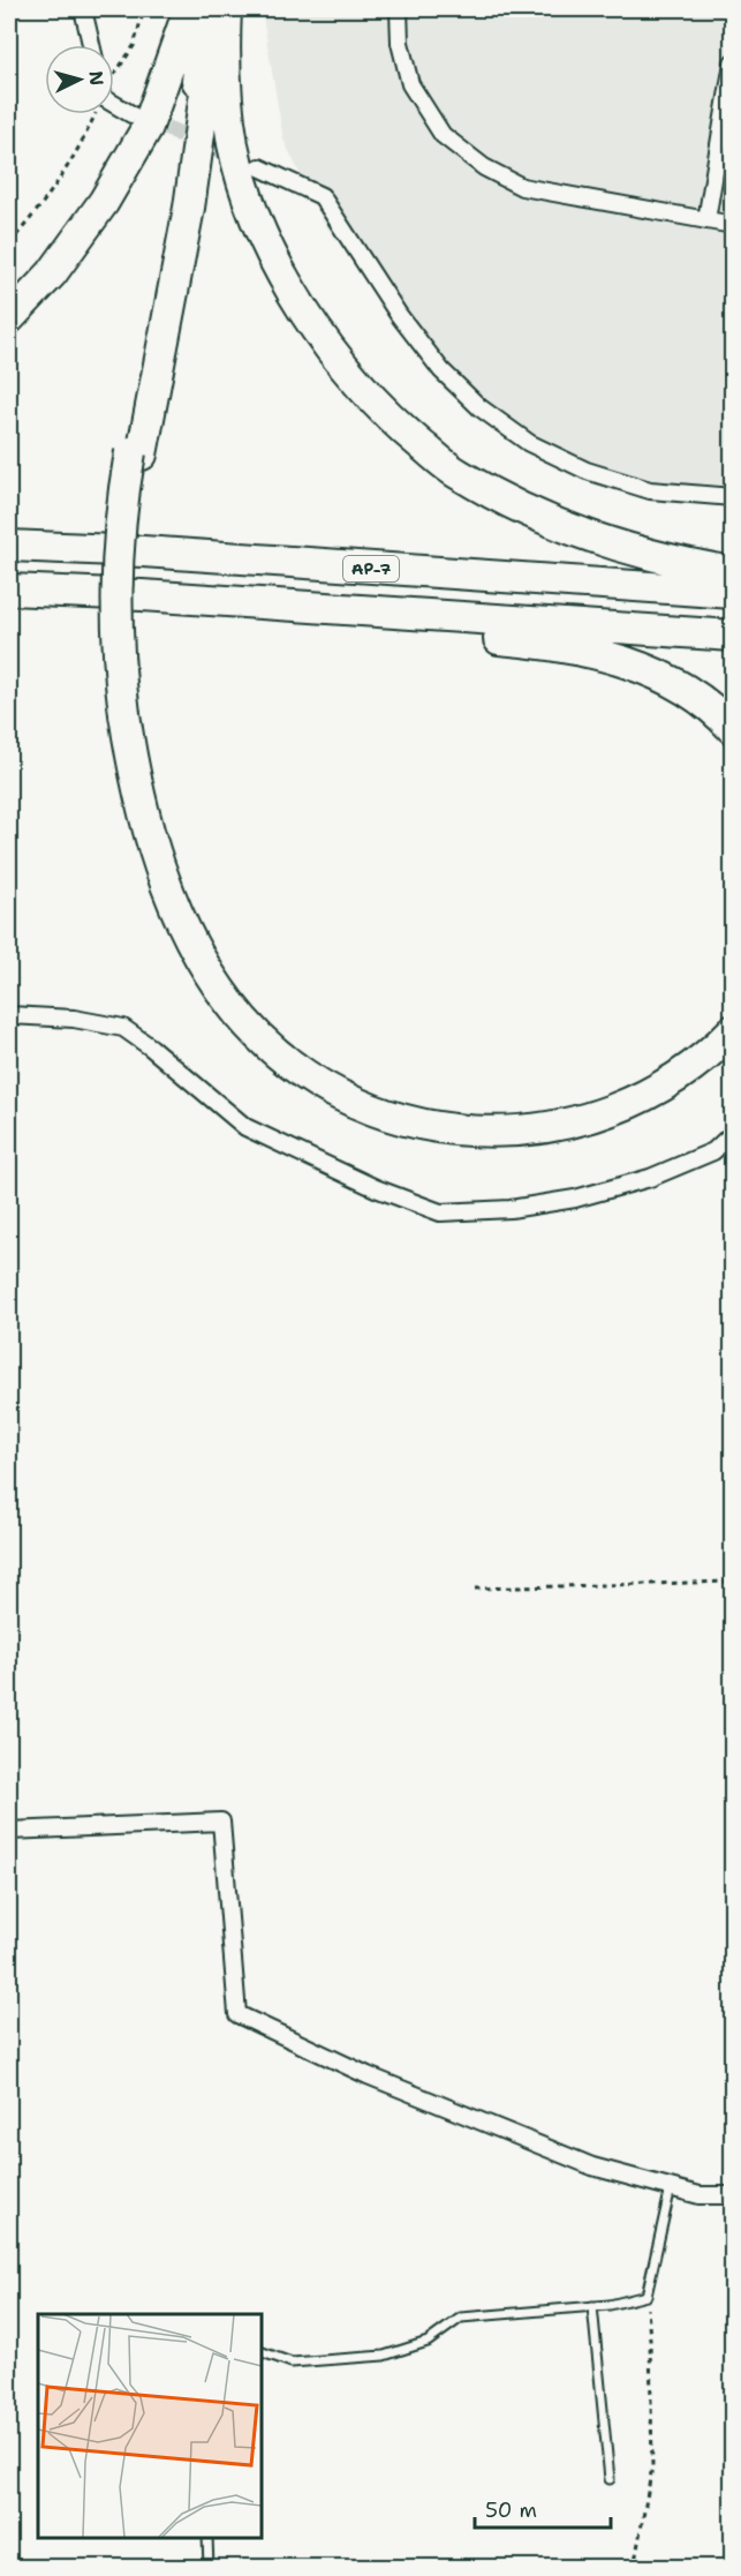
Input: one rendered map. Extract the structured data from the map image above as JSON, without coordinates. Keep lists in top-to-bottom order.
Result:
{
  "streets": {
    "highway": ["AP-7"]
  },
  "scale_bar": "50 m",
  "north": "right"
}
